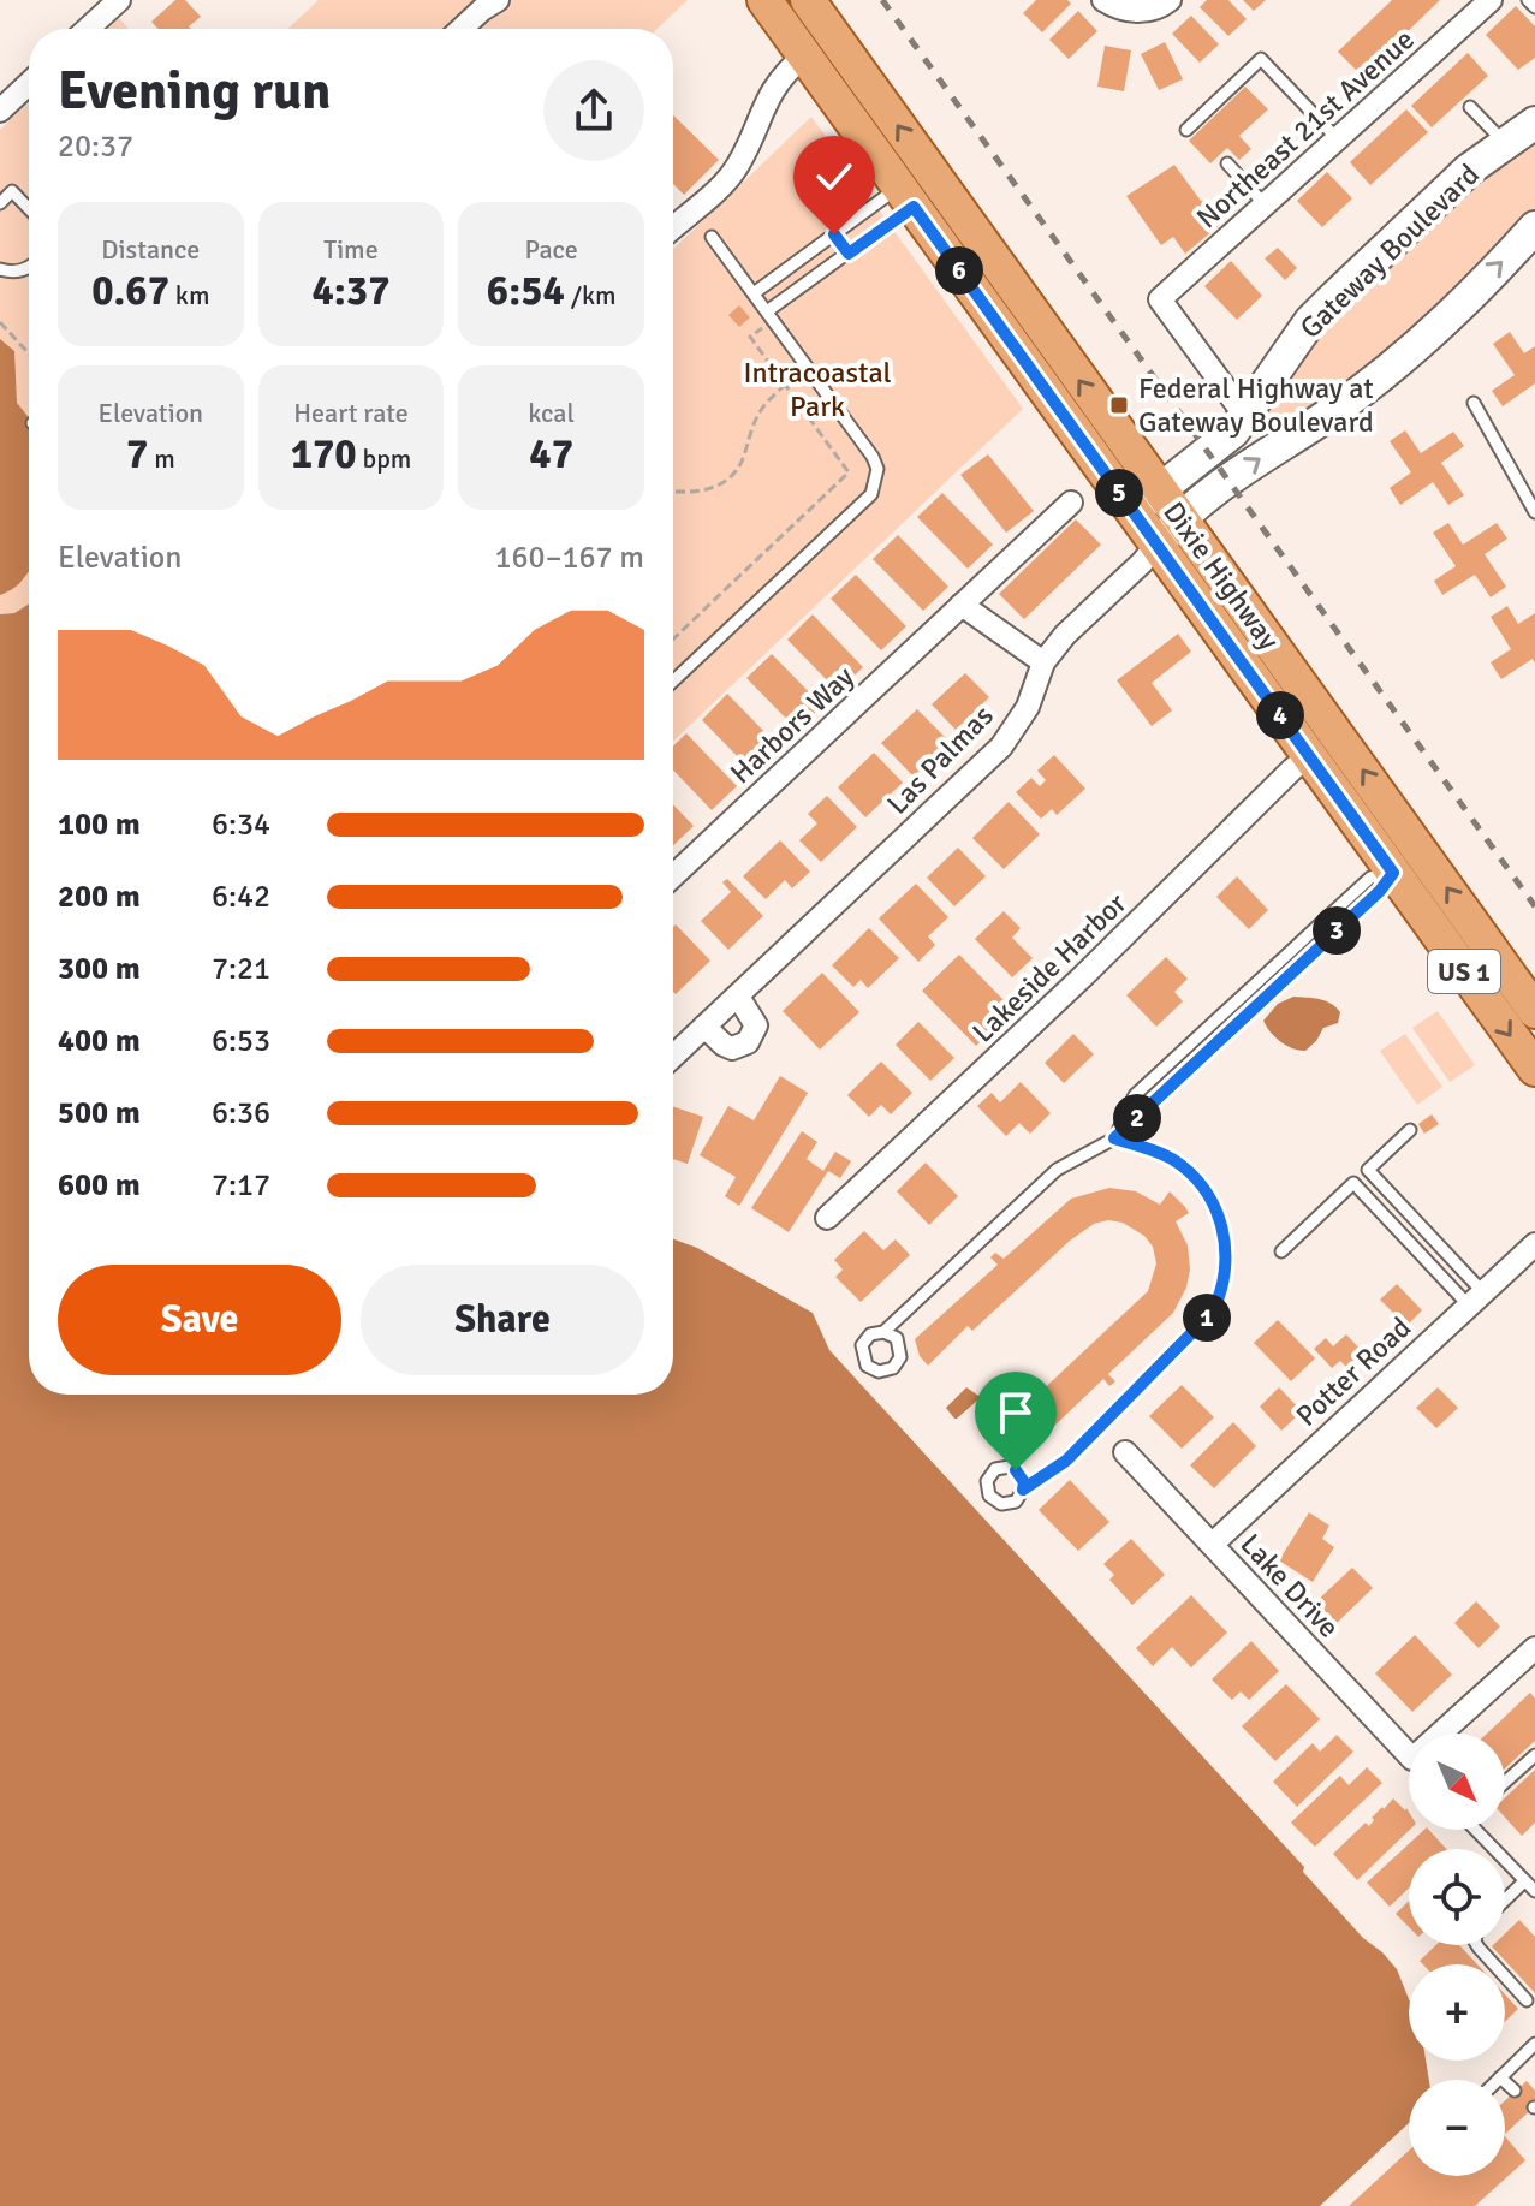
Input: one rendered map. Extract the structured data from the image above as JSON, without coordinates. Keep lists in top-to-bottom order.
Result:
{
  "streets": {
    "main road": ["Gateway Boulevard", "Dixie Highway", "US 1"],
    "street": [
      "Northeast 21st Avenue",
      "Harbors Way",
      "Las Palmas",
      "Lakeside Harbor",
      "Potter Road",
      "Lake Drive"
    ]
  },
  "crossings": [
    ["Northeast 21st Avenue", "Gateway Boulevard"],
    ["Gateway Boulevard", "Dixie Highway"],
    ["Dixie Highway", "Las Palmas"],
    ["Dixie Highway", "Lakeside Harbor"],
    ["Potter Road", "Lake Drive"]
  ],
  "parks": ["Intracoastal Park"],
  "places": {
    "transit": ["Federal Highway at Gateway Boulevard"]
  },
  "north": "bottom right",
  "page": {
    "heading": ["Evening run", "20:37"],
    "stats": [
      ["Distance", "0.67 km"],
      ["Time", "4:37"],
      ["Pace", "6:54 /km"],
      ["Elevation", "7 m"],
      ["Heart rate", "170 bpm"],
      ["kcal", "47"]
    ],
    "pins": [
      "6",
      "5",
      "4",
      "3",
      "2",
      "1"
    ],
    "chart": ["Elevation", "160–167 m"],
    "list": [
      {
        "name": "100 m",
        "note": "6:34"
      },
      {
        "name": "200 m",
        "note": "6:42"
      },
      {
        "name": "300 m",
        "note": "7:21"
      },
      {
        "name": "400 m",
        "note": "6:53"
      },
      {
        "name": "500 m",
        "note": "6:36"
      },
      {
        "name": "600 m",
        "note": "7:17"
      }
    ],
    "buttons": ["Save", "Share"],
    "map_buttons": ["+", "−"]
  }
}
